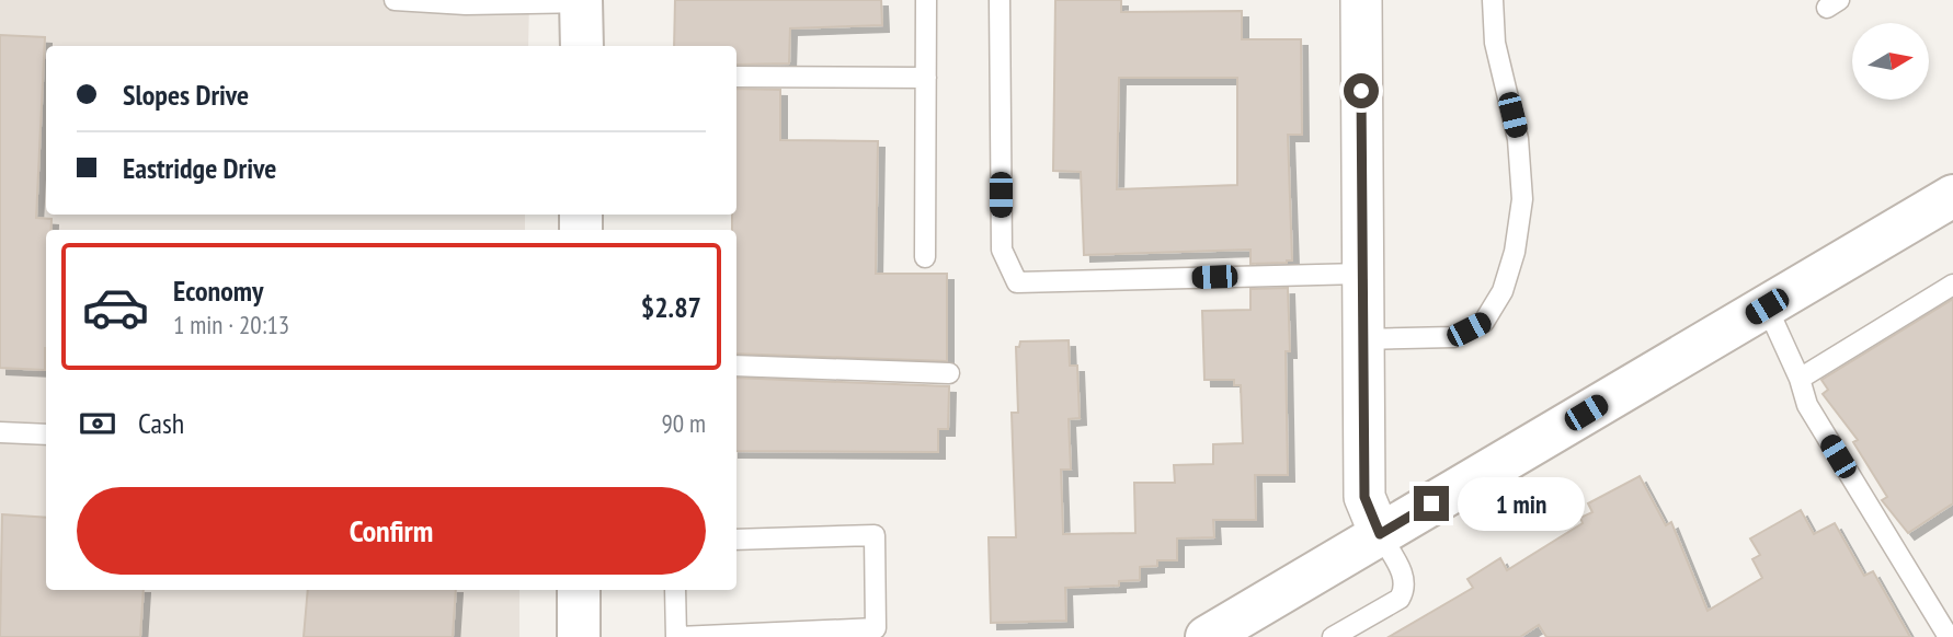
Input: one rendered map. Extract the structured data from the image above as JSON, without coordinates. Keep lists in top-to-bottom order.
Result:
{
  "north": "right",
  "page": {
    "banner": ["Slopes Drive", "Eastridge Drive"],
    "list": [
      {
        "name": "Economy",
        "note": "1 min · 20:13",
        "value": "$2.87"
      }
    ],
    "pay": ["Cash", "90 m"],
    "buttons": "Confirm",
    "bubble": "1 min"
  }
}
